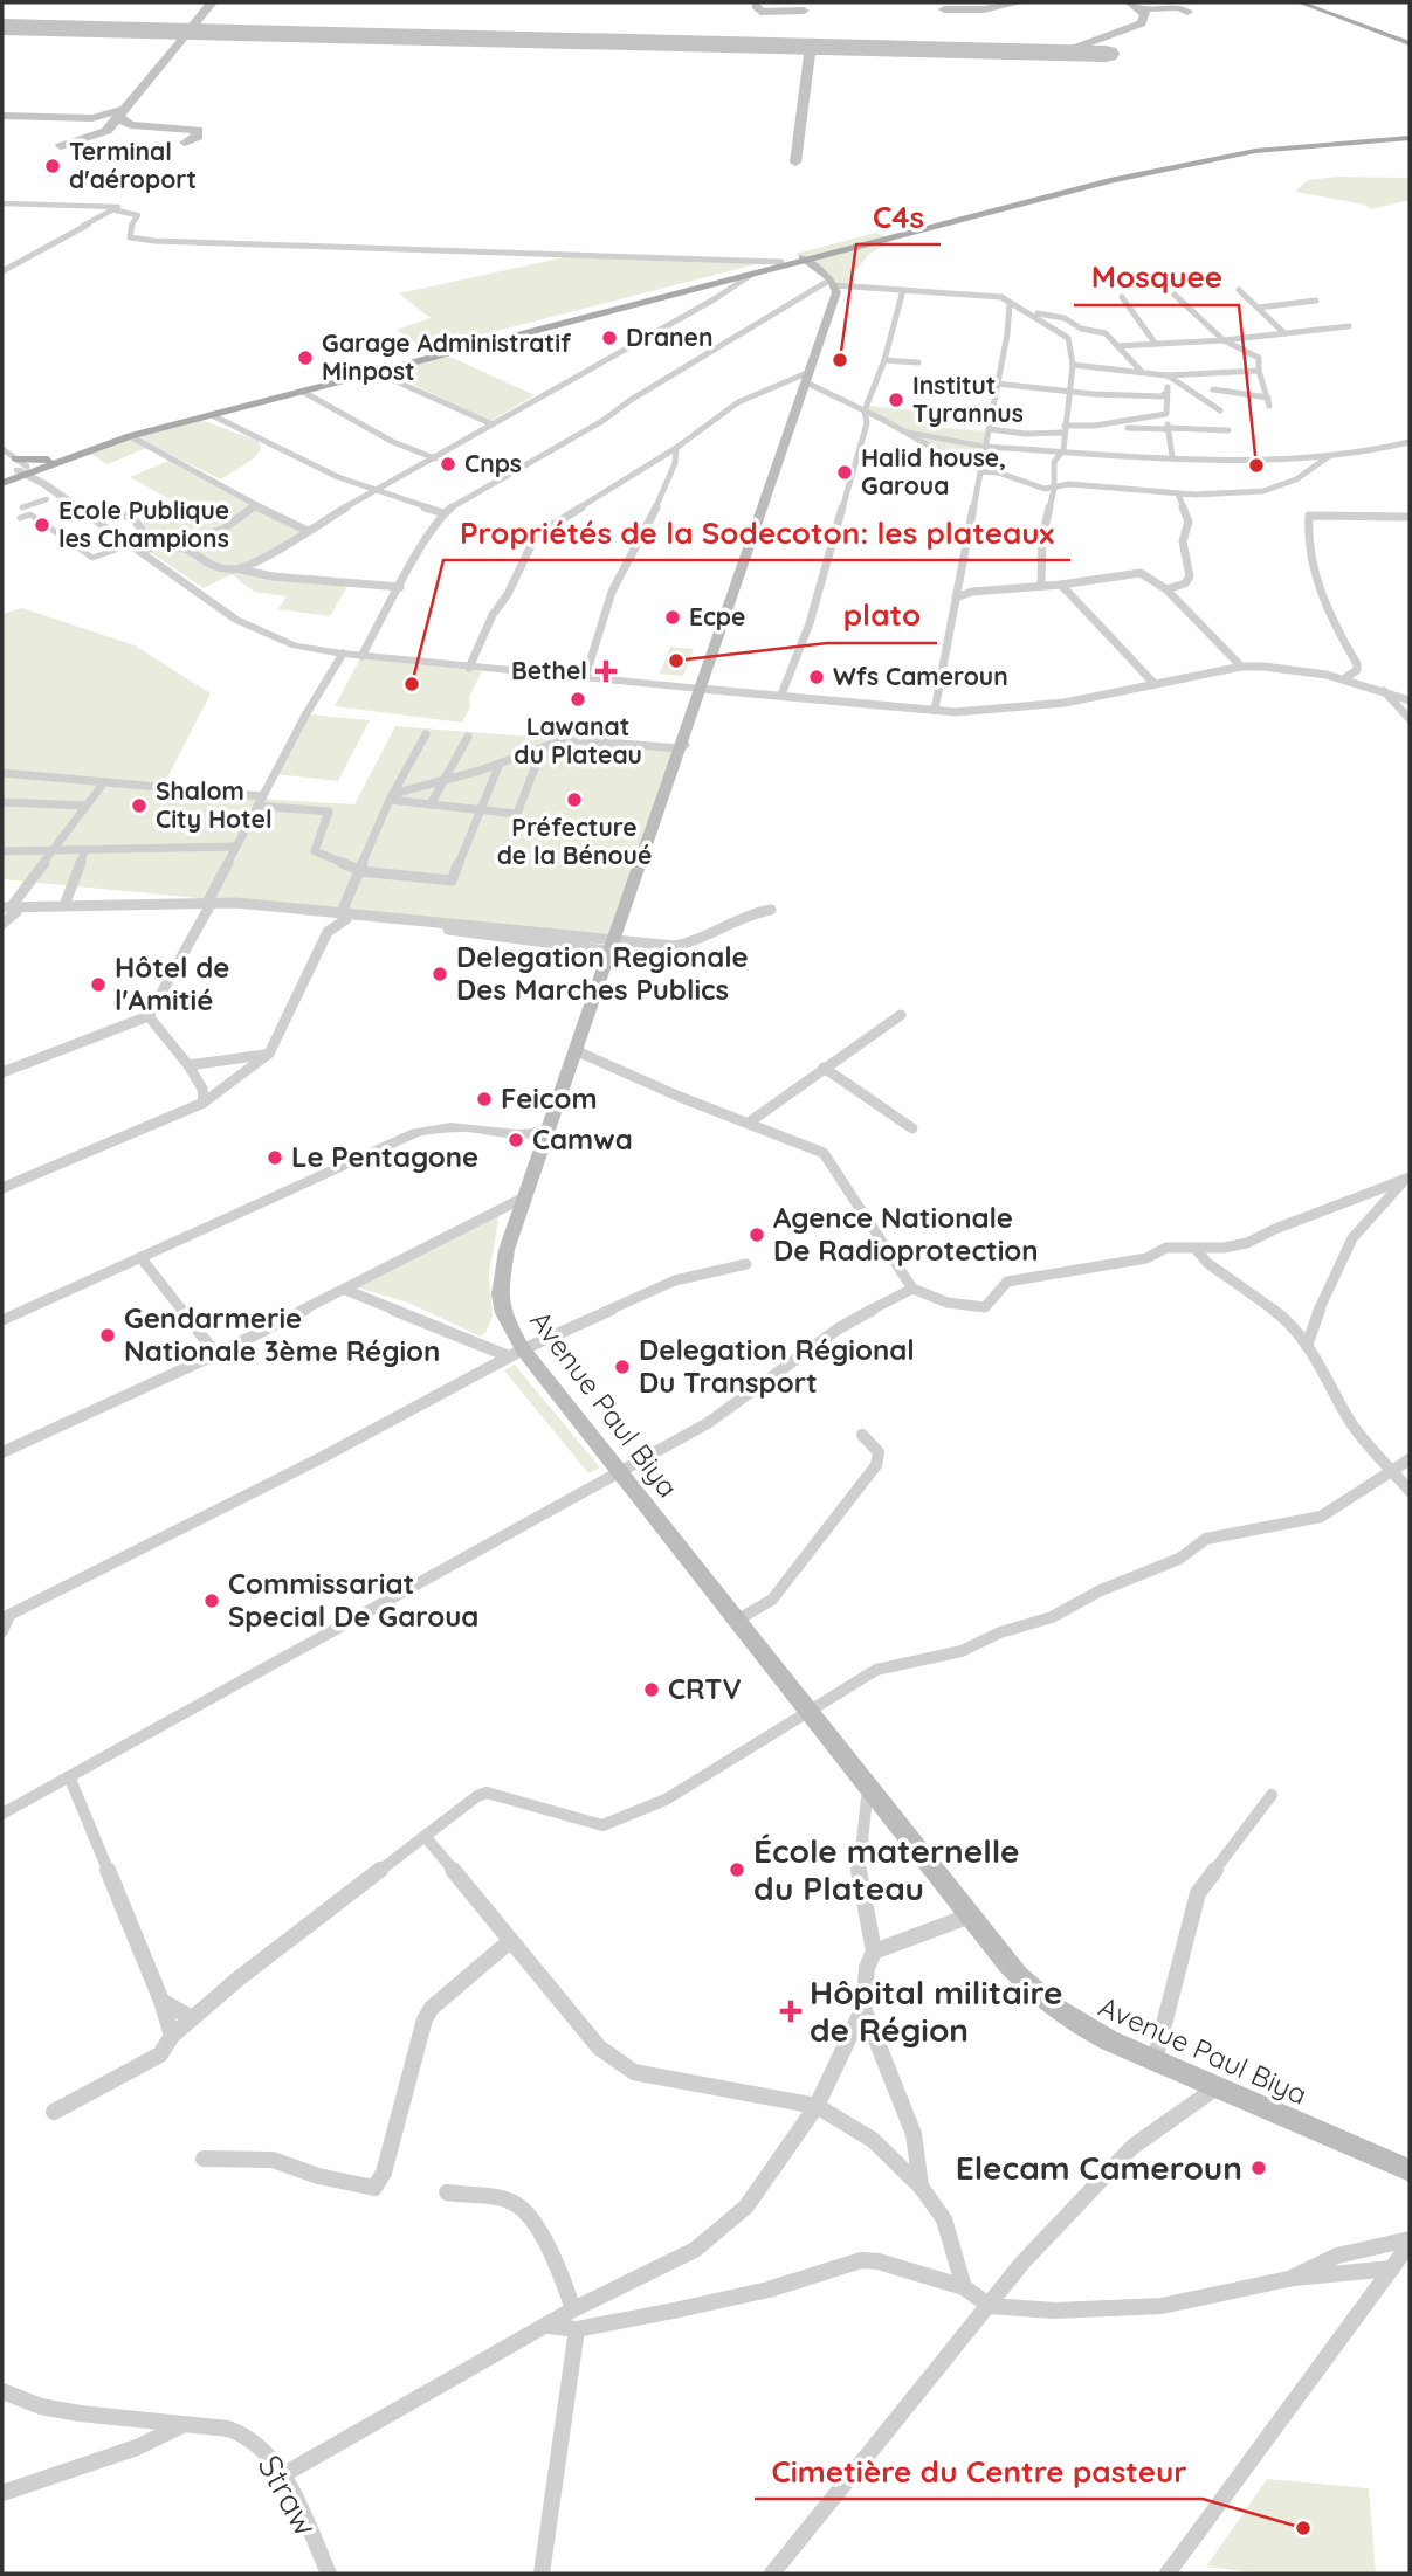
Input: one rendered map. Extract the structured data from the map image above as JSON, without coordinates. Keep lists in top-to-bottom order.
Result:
{
  "streets": {
    "main road": ["Avenue Paul Biya"],
    "street": ["Straw"]
  },
  "places": {
    "other": [
      "Terminal d'aéroport",
      "Dranen",
      "Garage Administratif Minpost",
      "C4s",
      "Institut Tyrannus",
      "Cnps",
      "Mosquee",
      "Halid house, Garoua",
      "Ecole Publique les Champions",
      "Ecpe",
      "plato",
      "Wfs Cameroun",
      "Propriétés de la Sodecoton: les plateaux",
      "Lawanat du Plateau",
      "Préfecture de la Bénoué",
      "Shalom City Hotel",
      "Delegation Regionale Des Marches Publics",
      "Hôtel de l'Amitié",
      "Feicom",
      "Camwa",
      "Le Pentagone",
      "Agence Nationale De Radioprotection",
      "Gendarmerie Nationale 3ème Région",
      "Delegation Régional Du Transport",
      "Commissariat Special De Garoua",
      "CRTV",
      "École maternelle du Plateau",
      "Elecam Cameroun",
      "Cimetière du Centre pasteur"
    ],
    "health": ["Bethel", "Hôpital militaire de Région"]
  }
}
